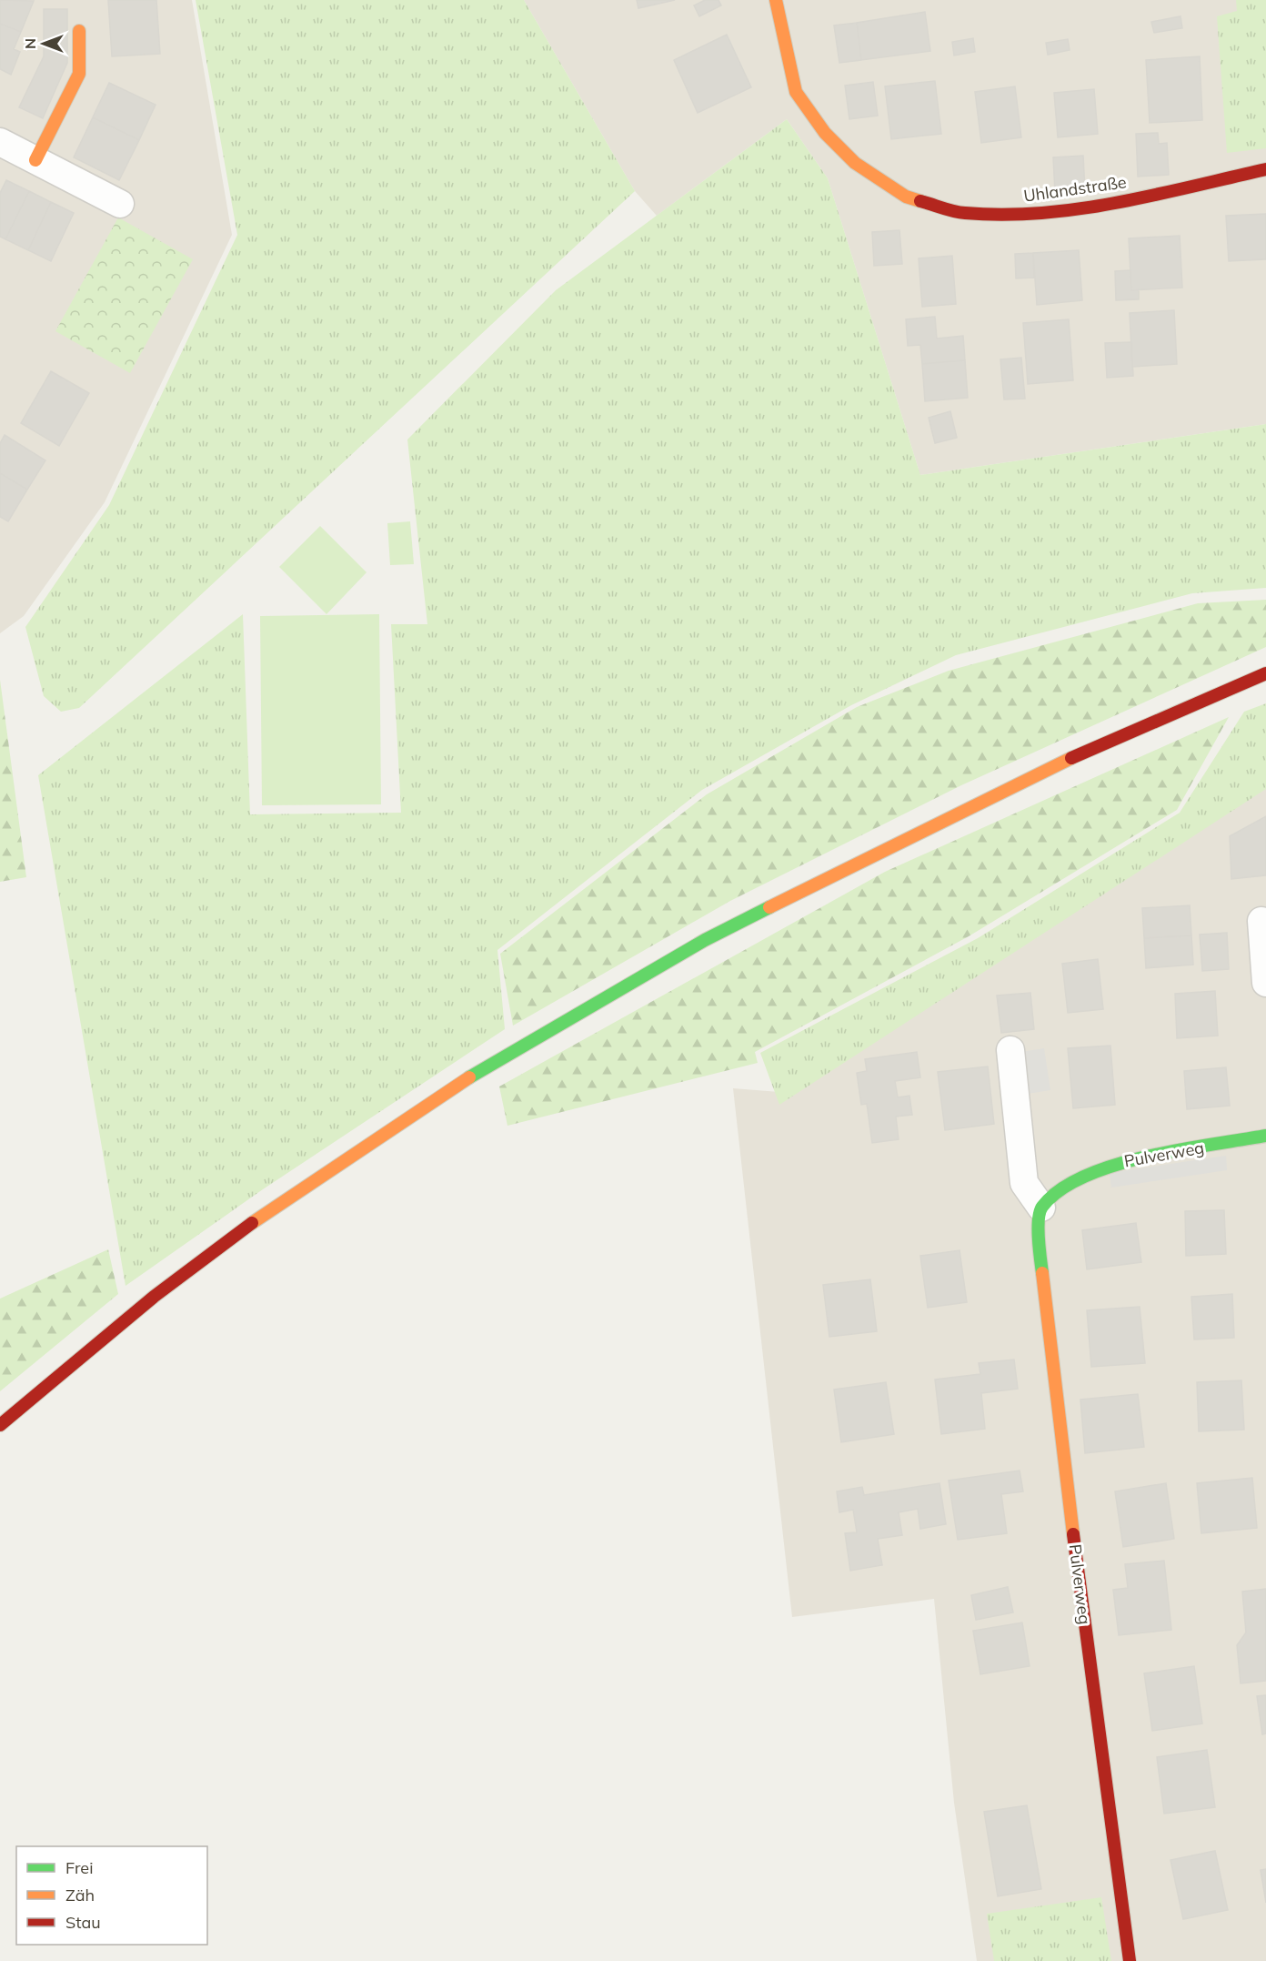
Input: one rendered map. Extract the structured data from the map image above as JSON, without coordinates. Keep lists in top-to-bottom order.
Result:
{
  "streets": {
    "street": ["Uhlandstraße", "Pulverweg"]
  },
  "legend": ["Frei", "Zäh", "Stau"],
  "north": "left"
}
